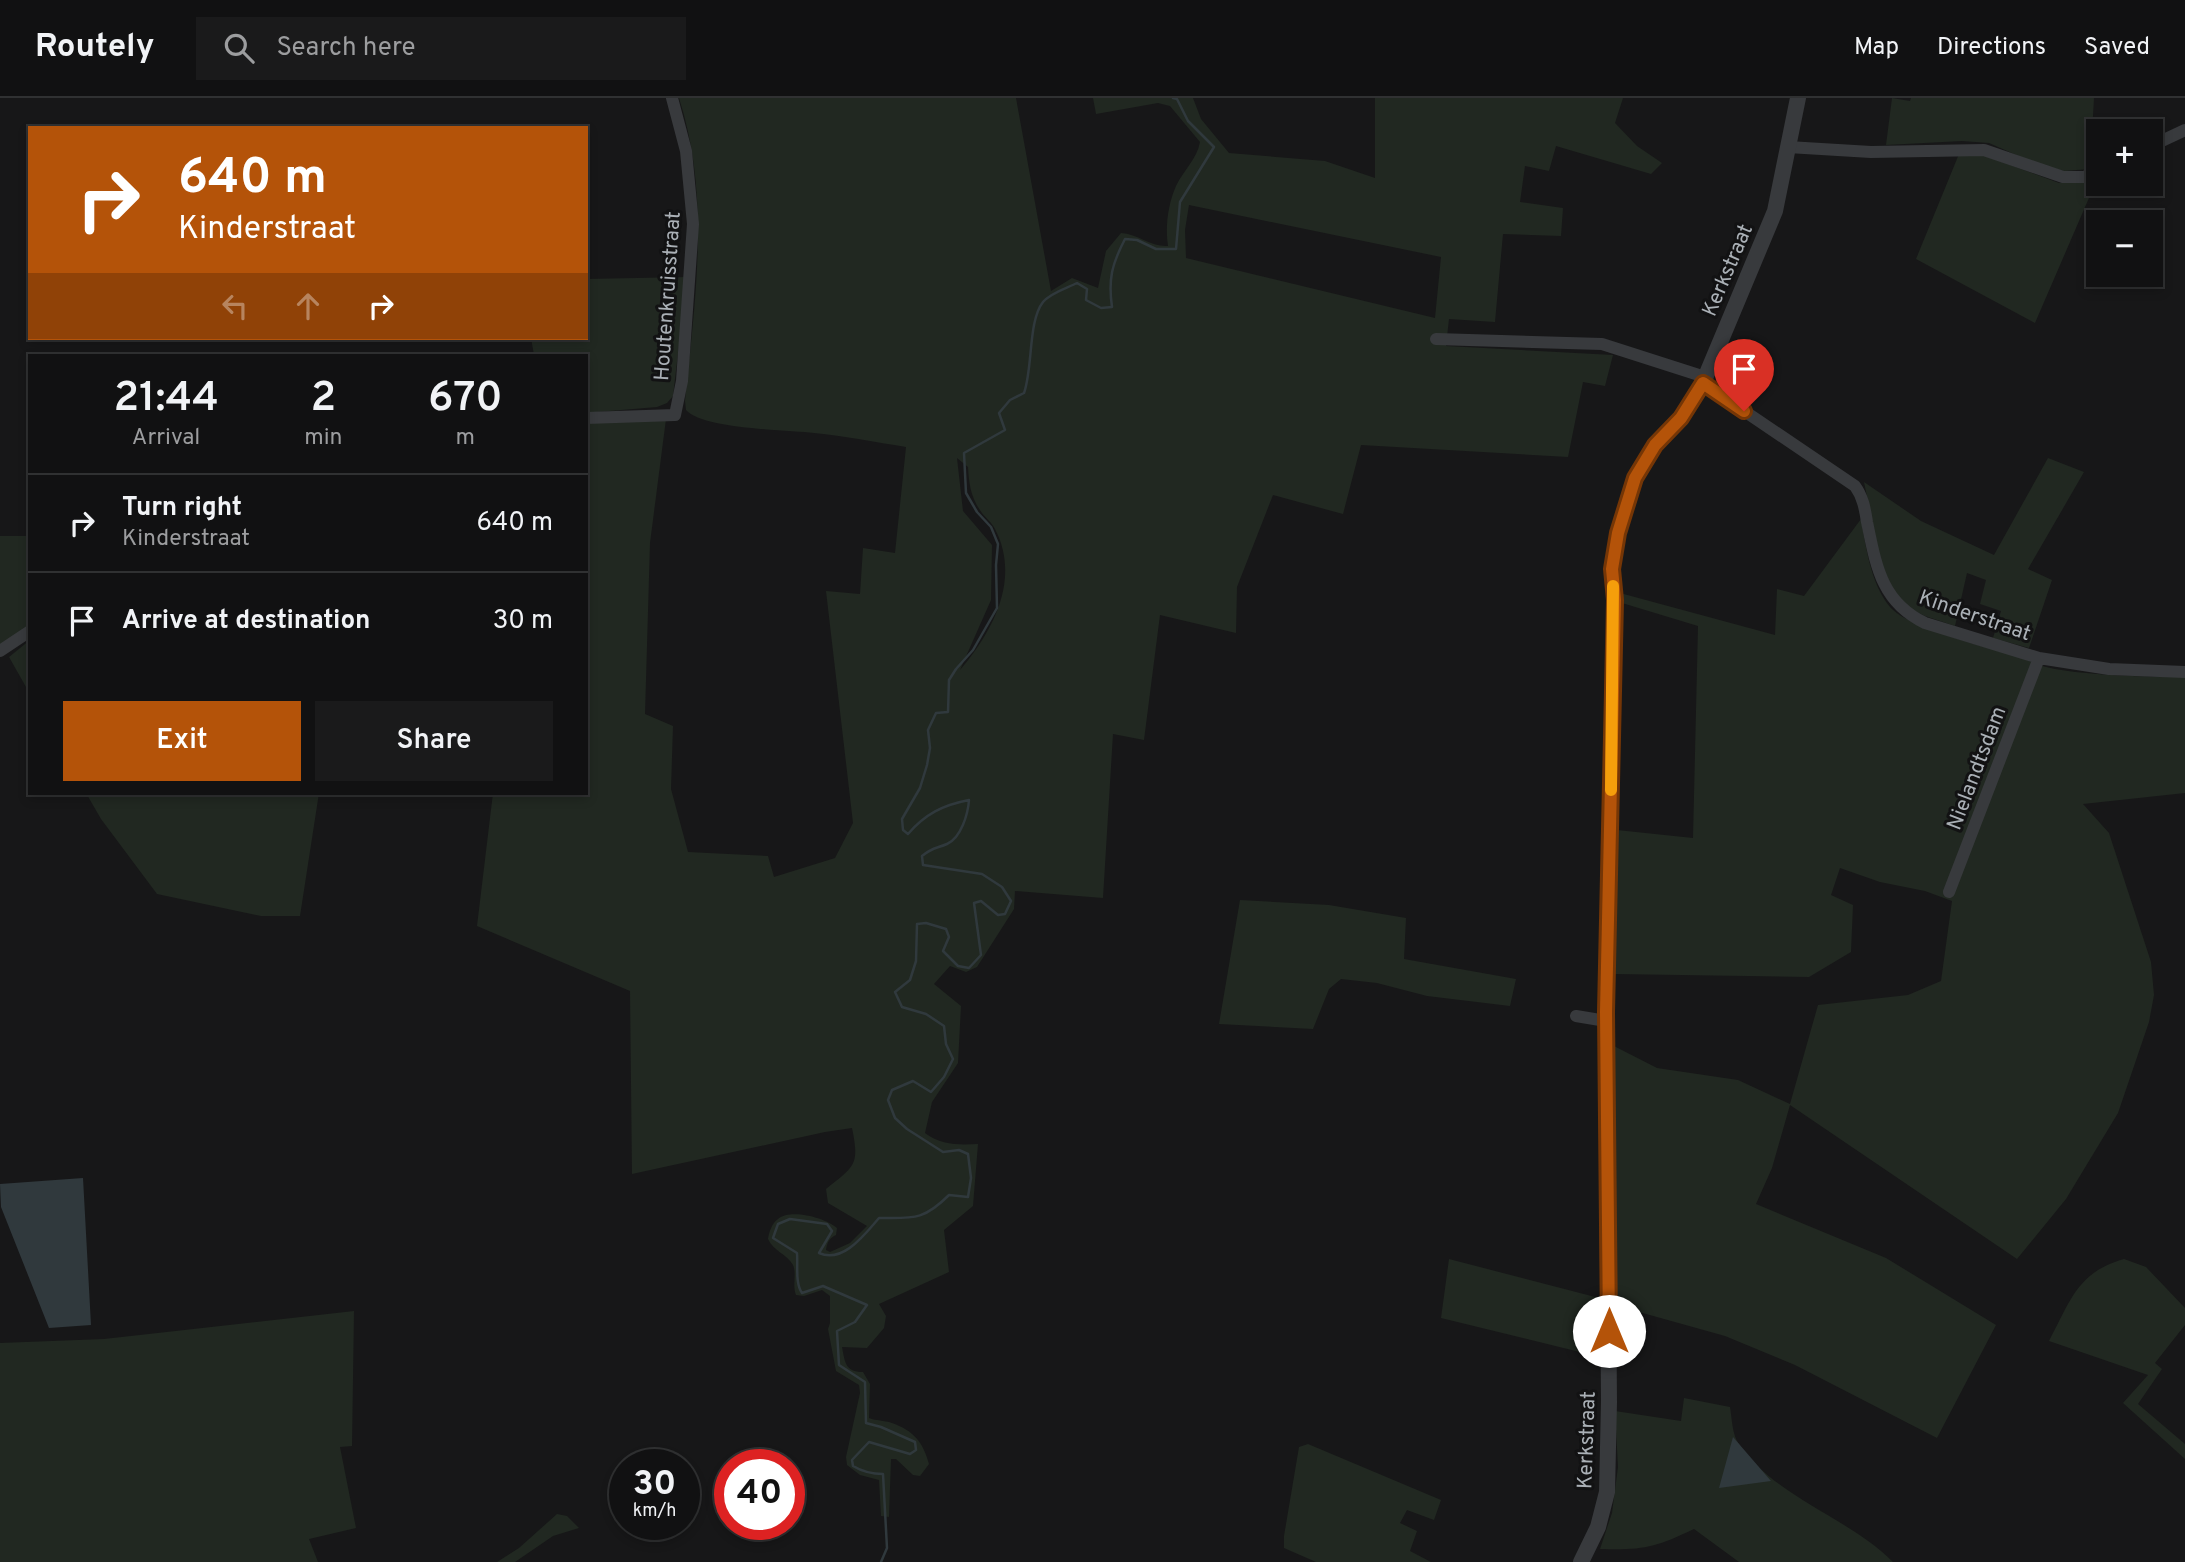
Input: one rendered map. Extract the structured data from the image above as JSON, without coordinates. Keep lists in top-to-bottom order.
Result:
{
  "streets": {
    "street": [
      "Kerkstraat",
      "Houtenkruisstraat",
      "Kinderstraat",
      "Nielandtsdam"
    ]
  },
  "crossings": [
    ["Kerkstraat", "Kinderstraat"],
    ["Kinderstraat", "Nielandtsdam"]
  ],
  "page": {
    "header": "Routely",
    "search": "Search here",
    "nav": ["Map", "Directions", "Saved"],
    "map_buttons": ["+", "−"],
    "turn": ["640 m", "Kinderstraat"],
    "eta": [
      "21:44",
      "Arrival",
      "2",
      "min",
      "670",
      "m"
    ],
    "list": [
      {
        "name": "Turn right",
        "note": "Kinderstraat",
        "value": "640 m"
      },
      {
        "name": "Arrive at destination",
        "value": "30 m"
      }
    ],
    "buttons": ["Exit", "Share"],
    "speed": "30 km/h",
    "limit": "40"
  }
}
